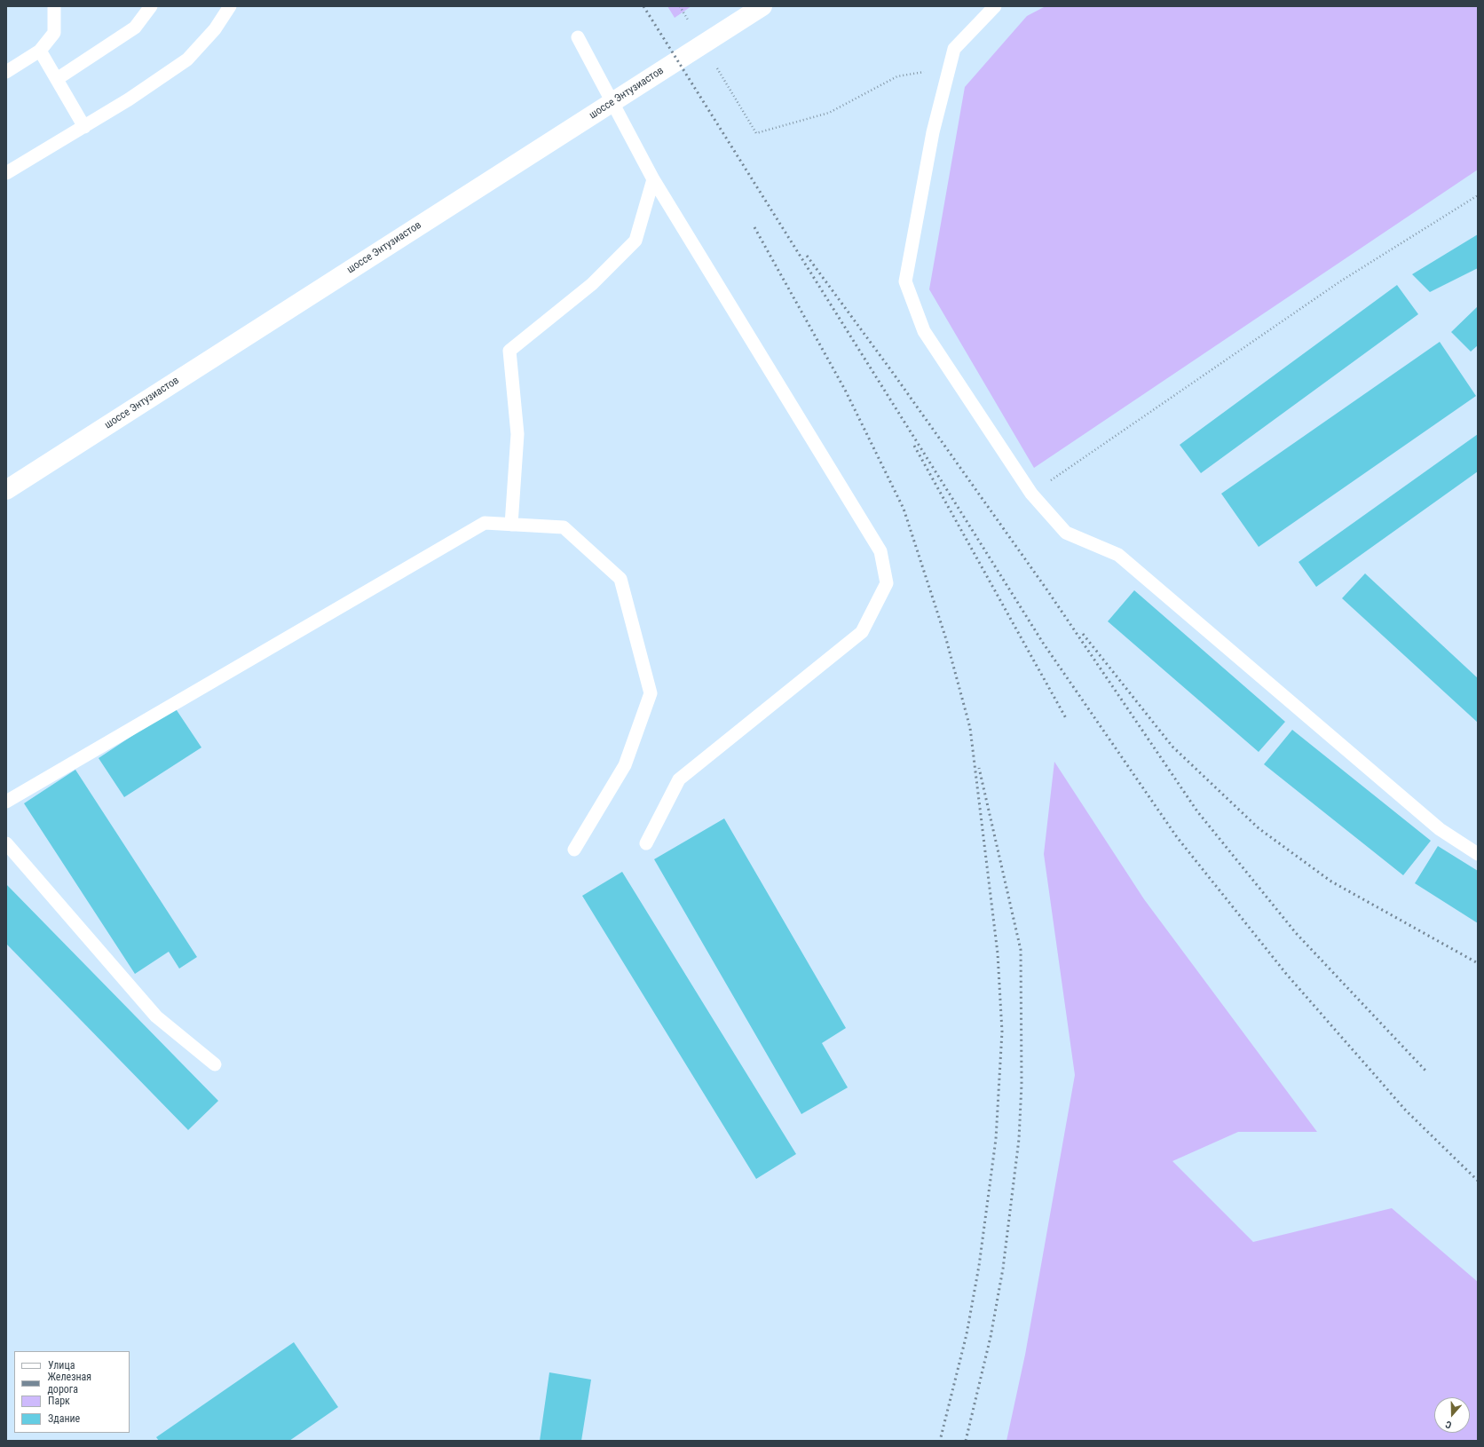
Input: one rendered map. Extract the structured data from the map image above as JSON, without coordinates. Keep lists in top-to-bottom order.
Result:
{
  "streets": {
    "main road": ["шоссе Энтузиастов"]
  },
  "legend": [
    "Улица",
    "Железная дорога",
    "Парк",
    "Здание"
  ],
  "north": "bottom"
}
